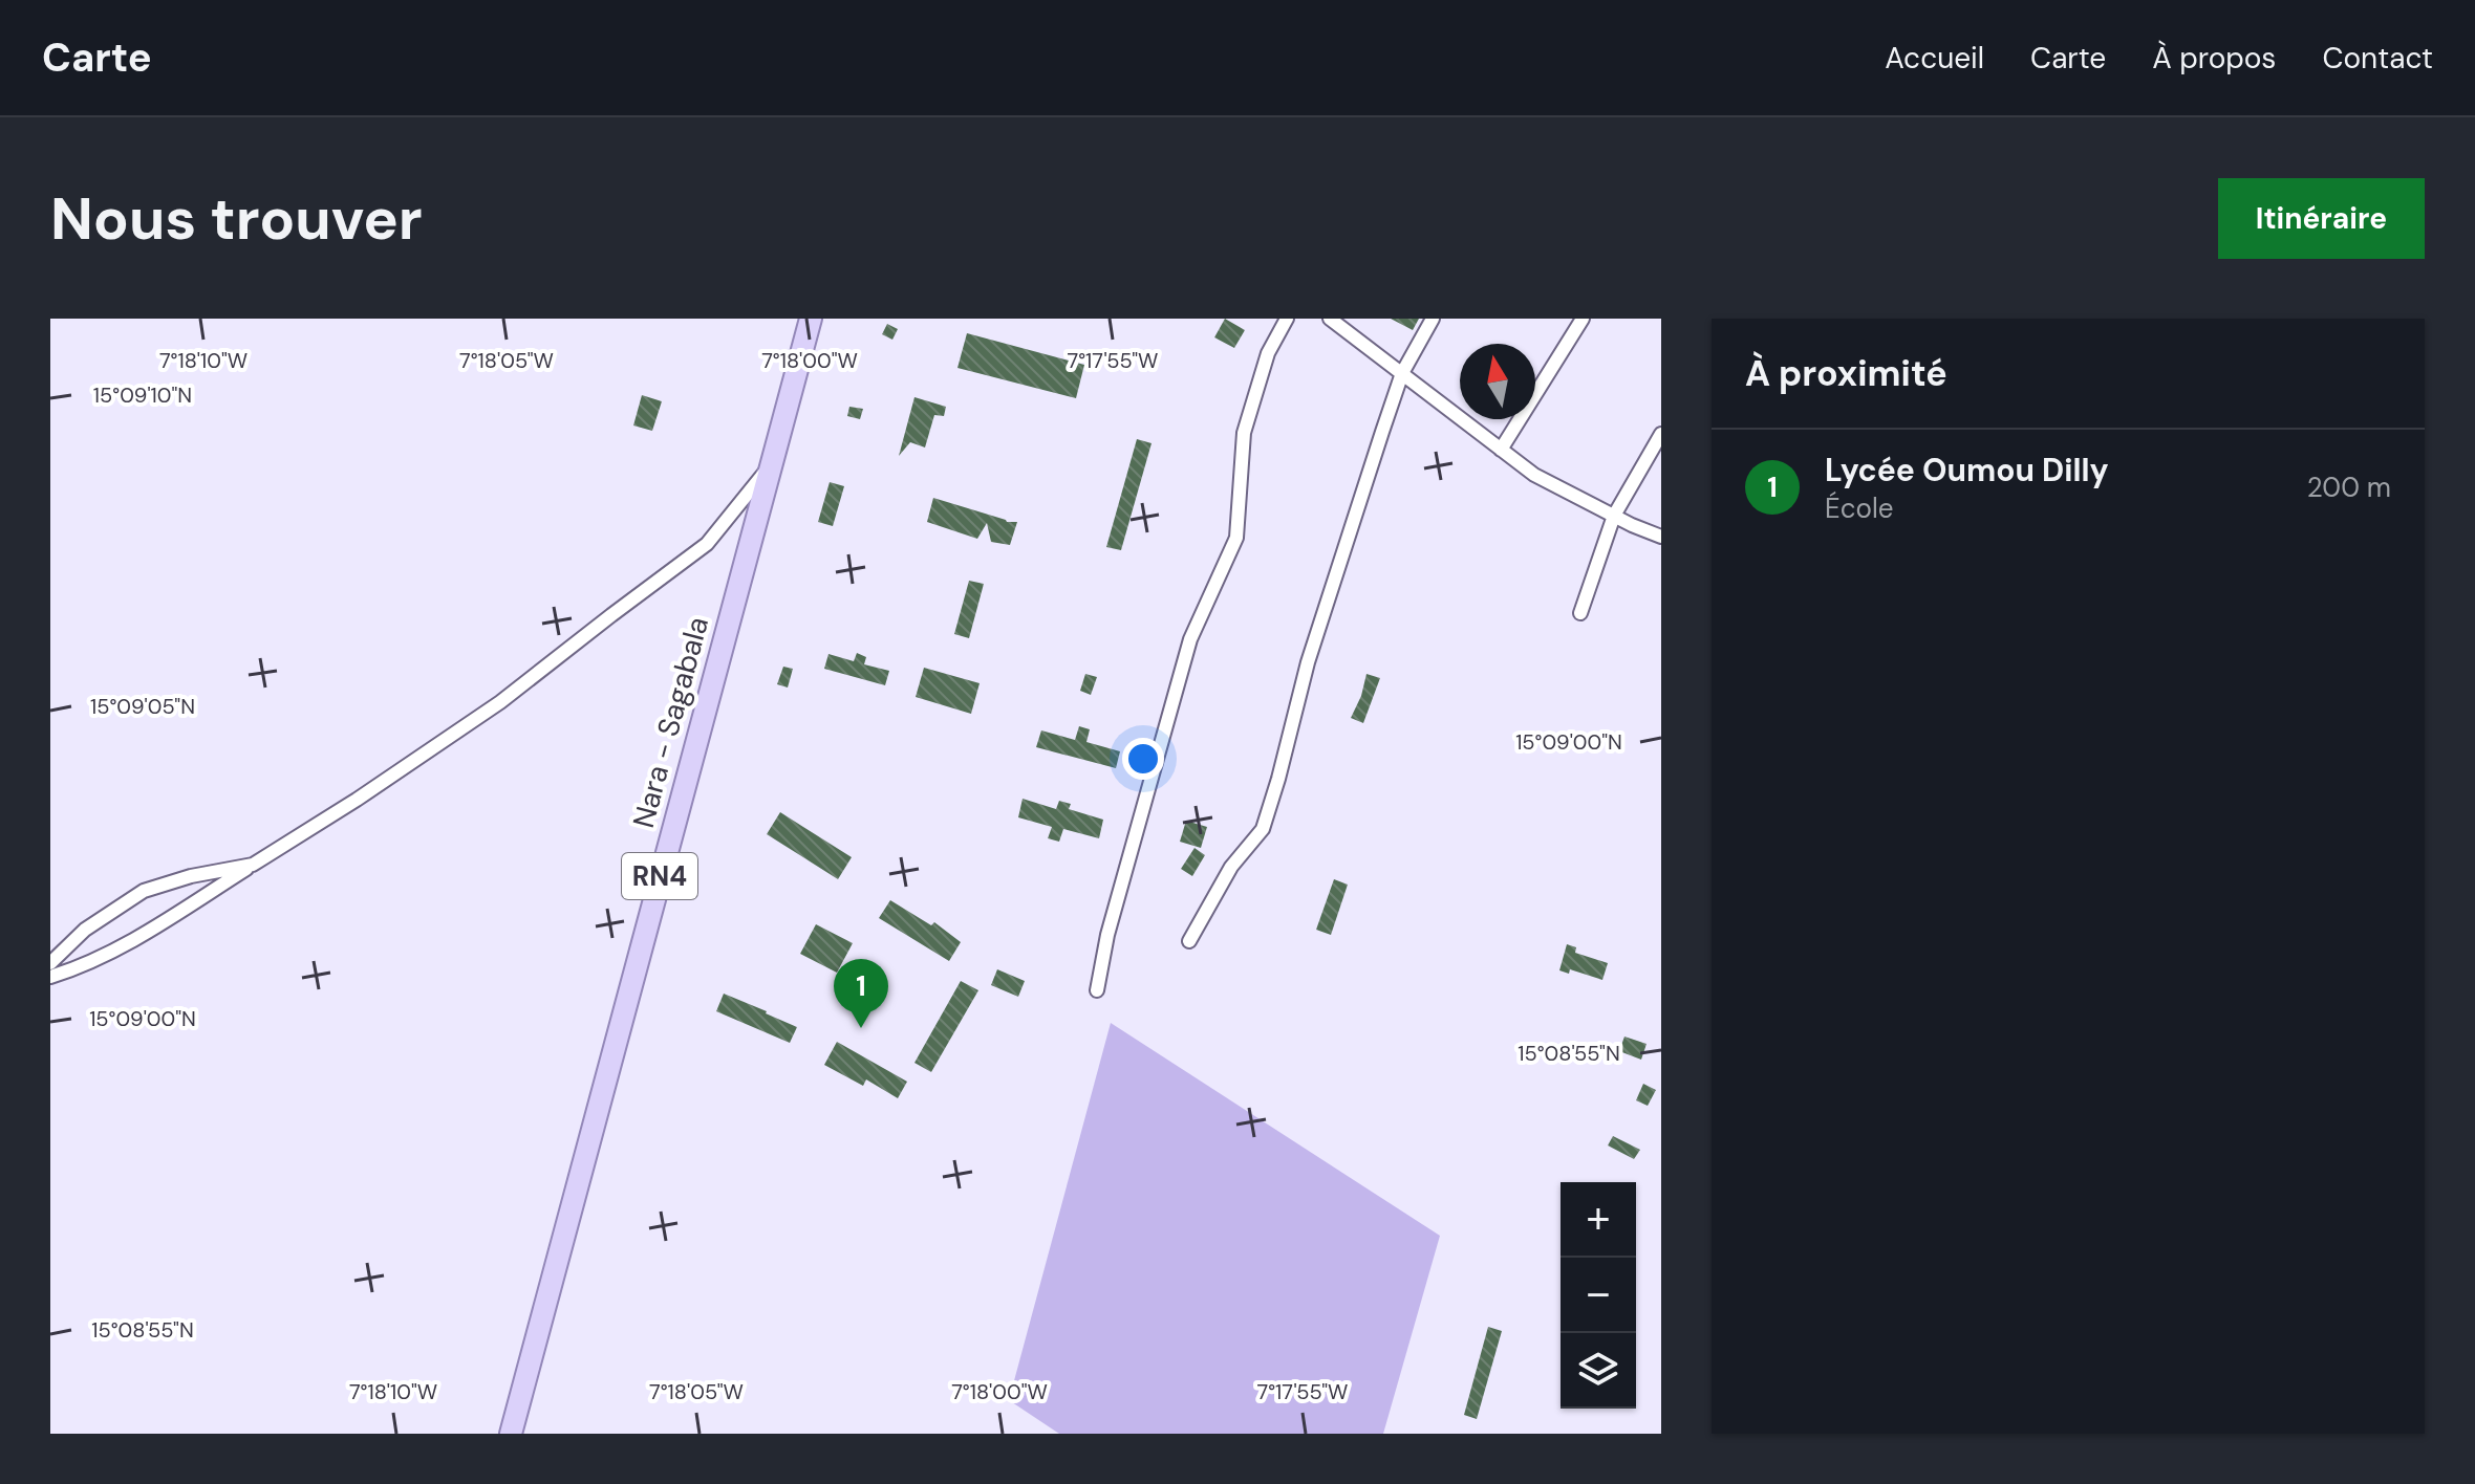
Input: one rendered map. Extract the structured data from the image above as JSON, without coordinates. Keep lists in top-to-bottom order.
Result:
{
  "streets": {
    "main road": ["Nara - Sagabala", "RN4"]
  },
  "north": "top",
  "page": {
    "header": "Carte",
    "nav": [
      "Accueil",
      "Carte",
      "À propos",
      "Contact"
    ],
    "buttons": "Itinéraire",
    "title": "Nous trouver",
    "heading": "À proximité",
    "list": [
      {
        "mark": "1",
        "name": "Lycée Oumou Dilly",
        "note": "École",
        "value": "200 m"
      }
    ],
    "pins": "1",
    "map_buttons": ["+", "−"]
  },
  "coordinates": [
    "7°17'55\"W",
    "7°18'10\"W",
    "7°18'05\"W",
    "7°18'00\"W",
    "15°09'10\"N",
    "15°09'05\"N",
    "15°09'00\"N",
    "15°08'55\"N"
  ]
}
